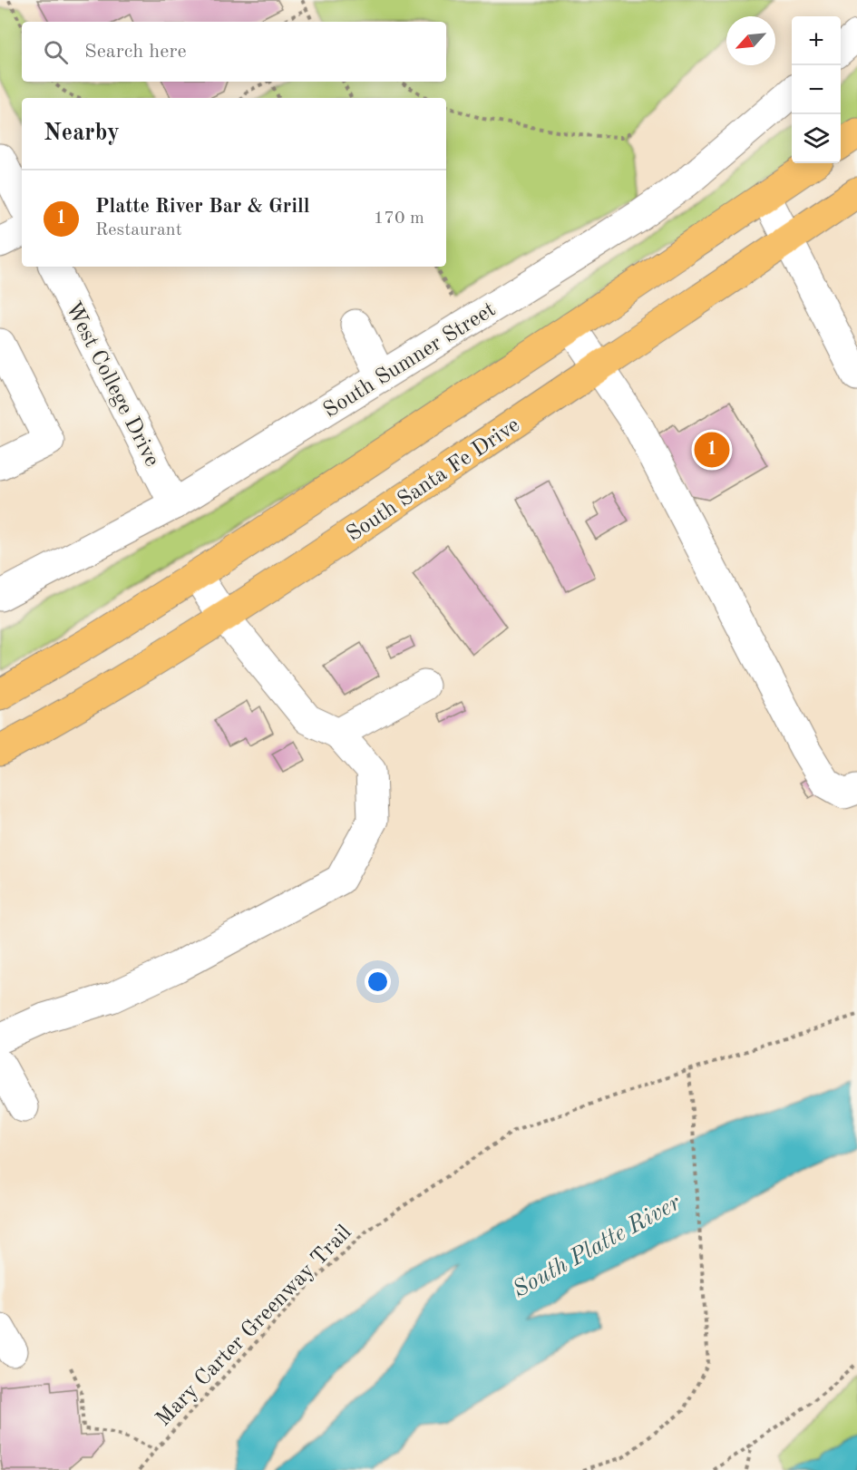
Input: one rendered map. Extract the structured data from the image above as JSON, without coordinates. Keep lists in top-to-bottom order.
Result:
{
  "streets": {
    "highway": ["South Santa Fe Drive"],
    "street": ["South Sumner Street", "West College Drive"],
    "path": ["Mary Carter Greenway Trail"]
  },
  "crossings": [
    ["South Sumner Street", "West College Drive"]
  ],
  "water": ["South Platte River"],
  "north": "bottom left",
  "page": {
    "map_buttons": ["+", "−"],
    "search": "Search here",
    "heading": "Nearby",
    "list": [
      {
        "mark": "1",
        "name": "Platte River Bar & Grill",
        "note": "Restaurant",
        "value": "170 m"
      }
    ],
    "pins": "1"
  }
}
